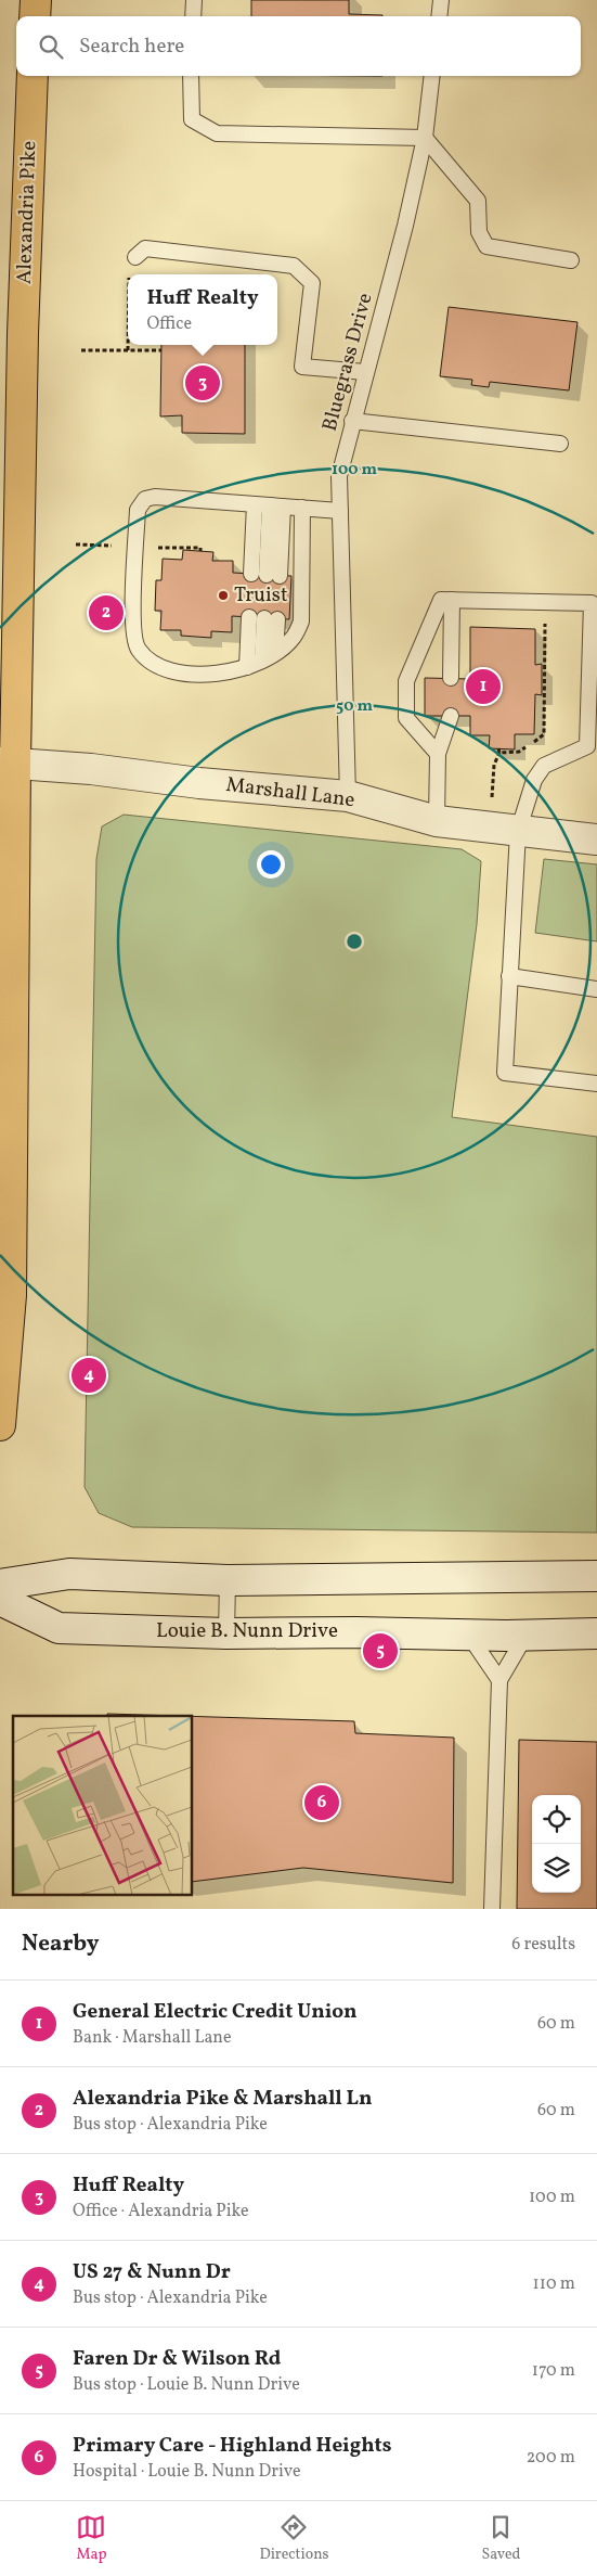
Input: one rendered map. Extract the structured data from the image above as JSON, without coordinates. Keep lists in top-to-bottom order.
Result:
{
  "streets": {
    "highway": ["Alexandria Pike"],
    "main road": ["Marshall Lane", "Louie B. Nunn Drive"],
    "lane": ["Bluegrass Drive"]
  },
  "crossings": [
    ["Alexandria Pike", "Marshall Lane"],
    ["Bluegrass Drive", "Marshall Lane"]
  ],
  "places": ["Truist"],
  "page": {
    "search": "Search here",
    "popup": ["Huff Realty", "Office"],
    "pins": [
      "3",
      "2",
      "1",
      "4",
      "5",
      "6"
    ],
    "heading": ["Nearby", "6 results"],
    "list": [
      {
        "mark": "1",
        "name": "General Electric Credit Union",
        "note": "Bank · Marshall Lane",
        "value": "60 m"
      },
      {
        "mark": "2",
        "name": "Alexandria Pike & Marshall Ln",
        "note": "Bus stop · Alexandria Pike",
        "value": "60 m"
      },
      {
        "mark": "3",
        "name": "Huff Realty",
        "note": "Office · Alexandria Pike",
        "value": "100 m"
      },
      {
        "mark": "4",
        "name": "US 27 & Nunn Dr",
        "note": "Bus stop · Alexandria Pike",
        "value": "110 m"
      },
      {
        "mark": "5",
        "name": "Faren Dr & Wilson Rd",
        "note": "Bus stop · Louie B. Nunn Drive",
        "value": "170 m"
      },
      {
        "mark": "6",
        "name": "Primary Care - Highland Heights",
        "note": "Hospital · Louie B. Nunn Drive",
        "value": "200 m"
      }
    ],
    "nav": ["Map", "Directions", "Saved"]
  },
  "rings": ["100 m", "50 m"]
}
